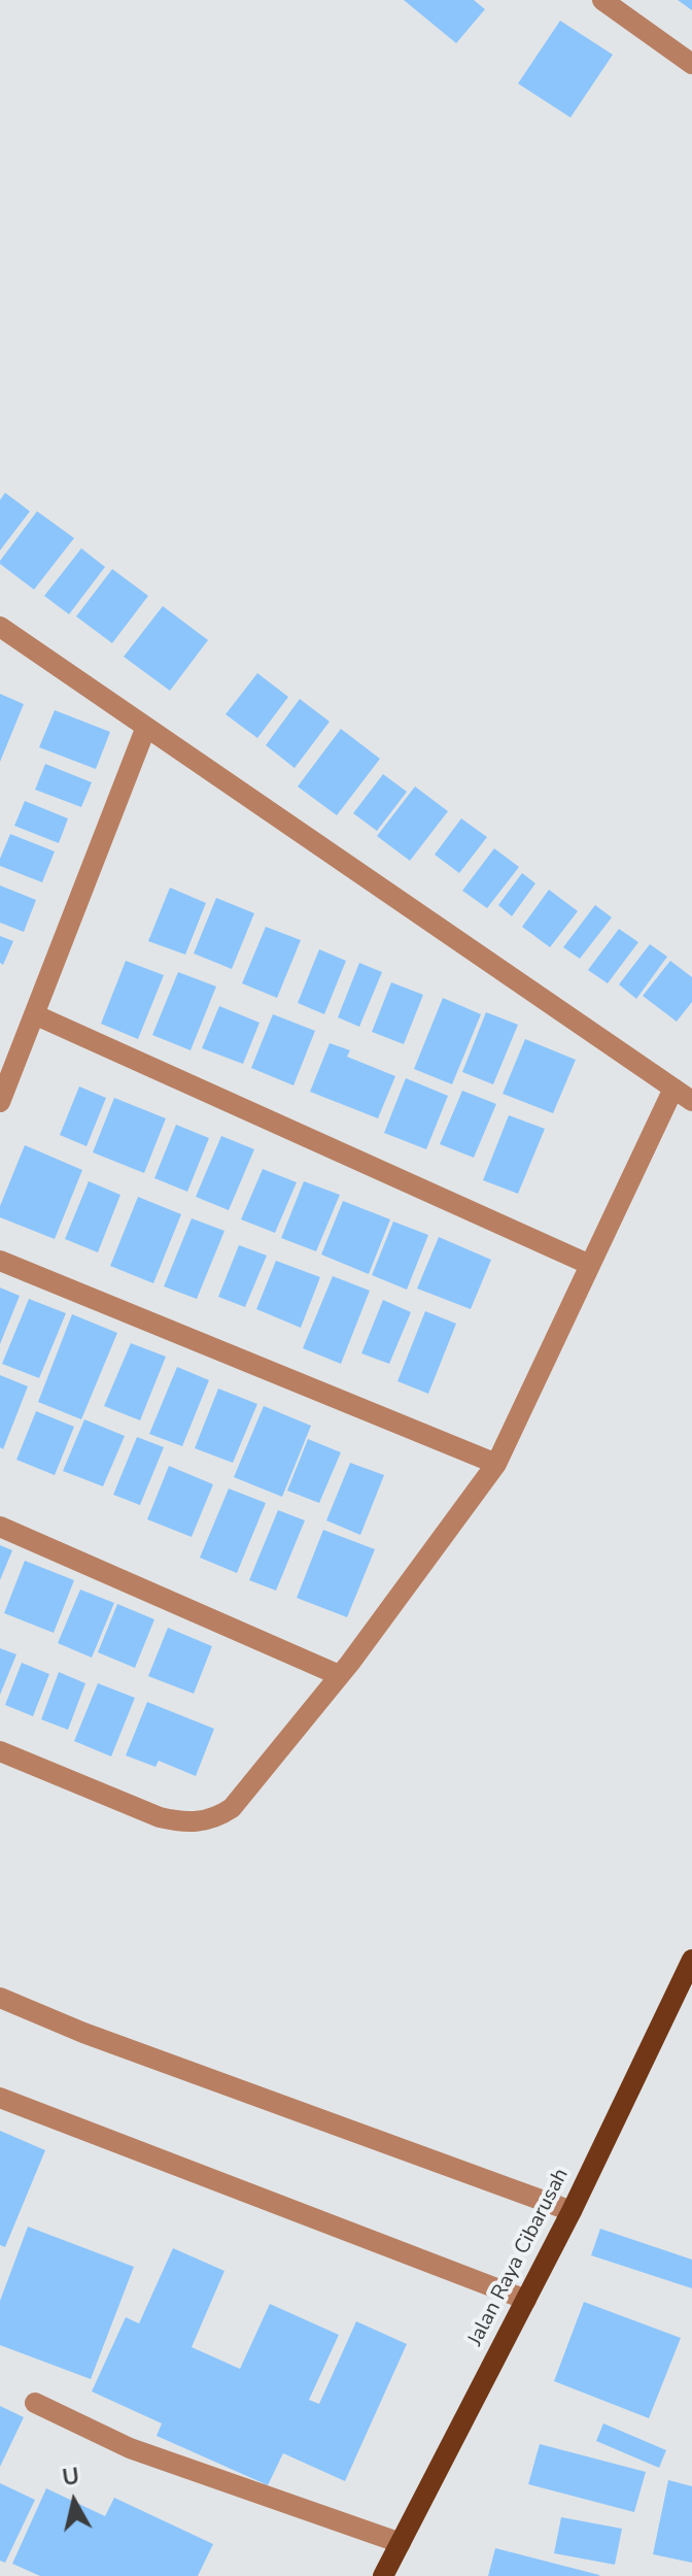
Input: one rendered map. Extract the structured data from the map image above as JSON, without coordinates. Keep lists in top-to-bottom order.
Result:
{
  "streets": {
    "main road": ["Jalan Raya Cibarusah"]
  },
  "north": "top"
}
